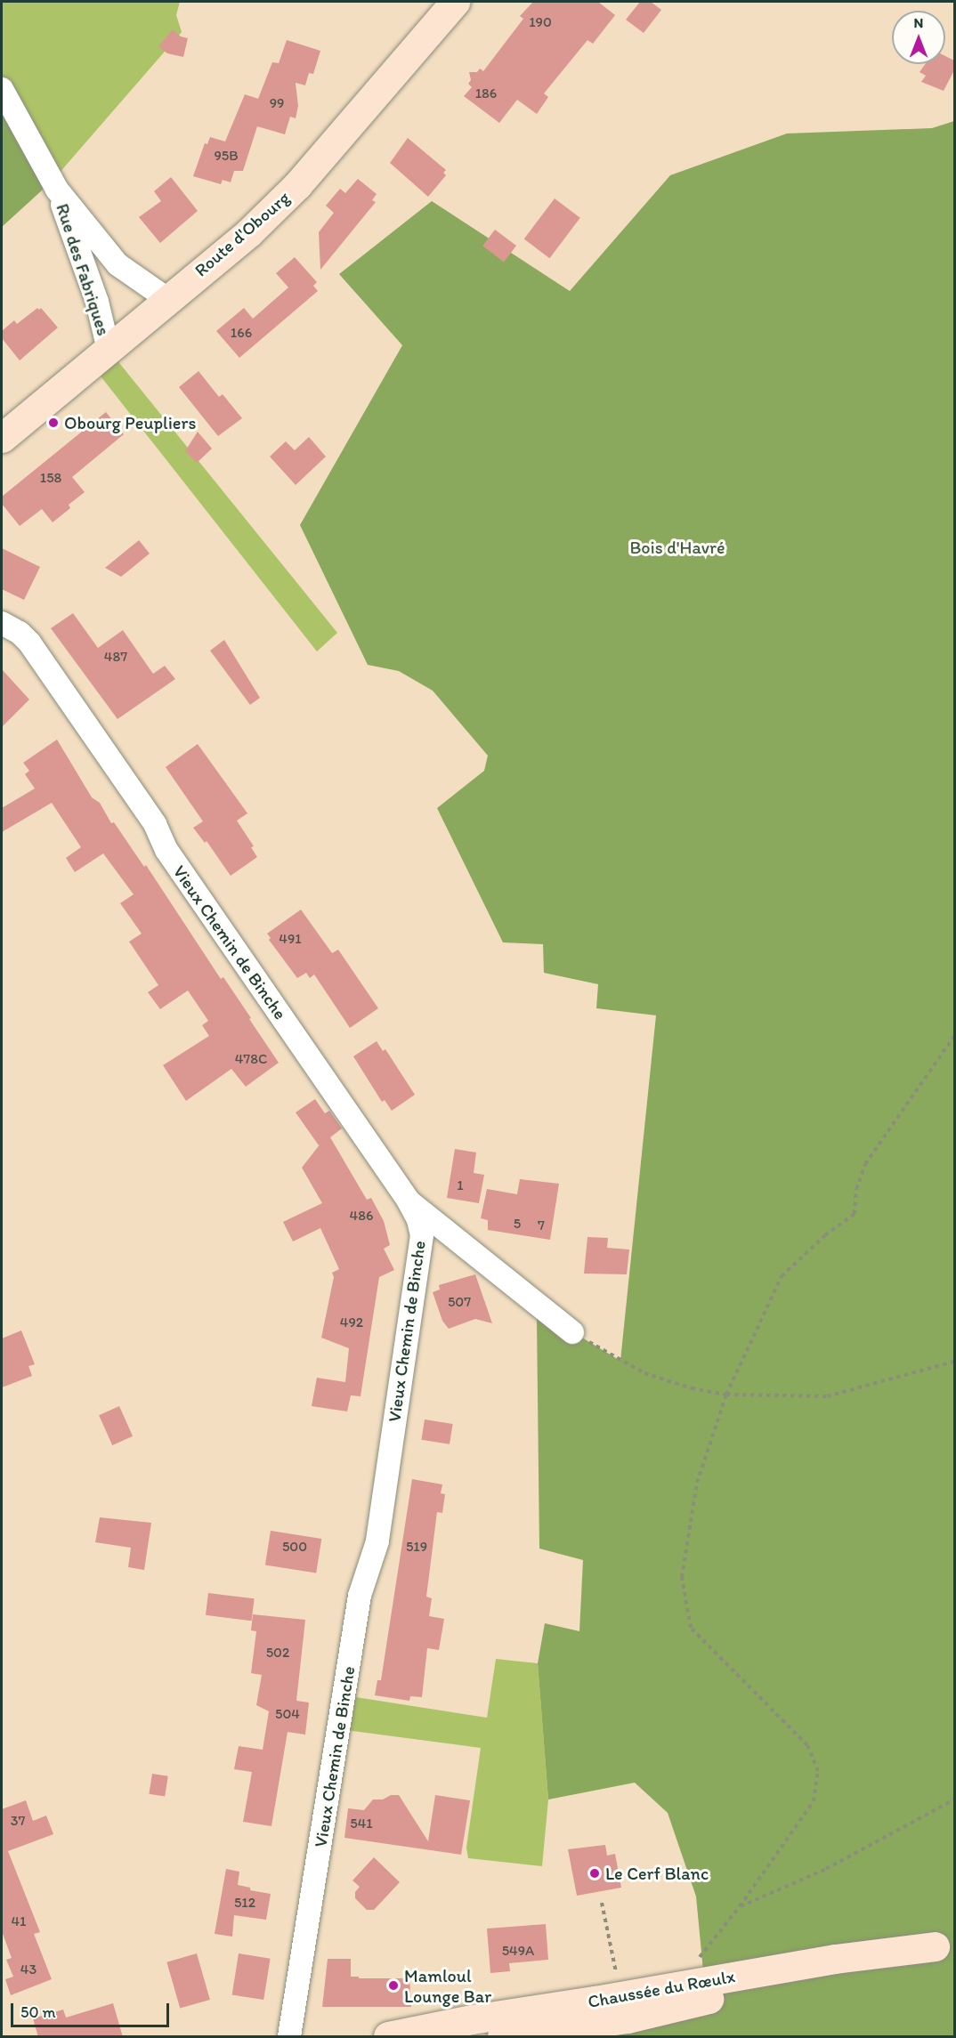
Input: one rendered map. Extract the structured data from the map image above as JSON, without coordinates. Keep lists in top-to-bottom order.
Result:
{
  "streets": {
    "main road": ["Route d'Obourg", "Chaussée du Rœulx"],
    "street": ["Rue des Fabriques", "Vieux Chemin de Binche"]
  },
  "crossings": [
    ["Route d'Obourg", "Rue des Fabriques"]
  ],
  "parks": ["Bois d'Havré"],
  "places": ["Obourg Peupliers", "Le Cerf Blanc", "Mamloul Lounge Bar"],
  "house_numbers": [
    "190",
    "186",
    "99",
    "95B",
    "166",
    "158",
    "487",
    "491",
    "478C",
    "1",
    "486",
    "5",
    "7",
    "507",
    "492",
    "500",
    "519",
    "502",
    "504",
    "37",
    "541",
    "512",
    "41",
    "549A",
    "43"
  ],
  "scale_bar": "50 m",
  "north": "top"
}
